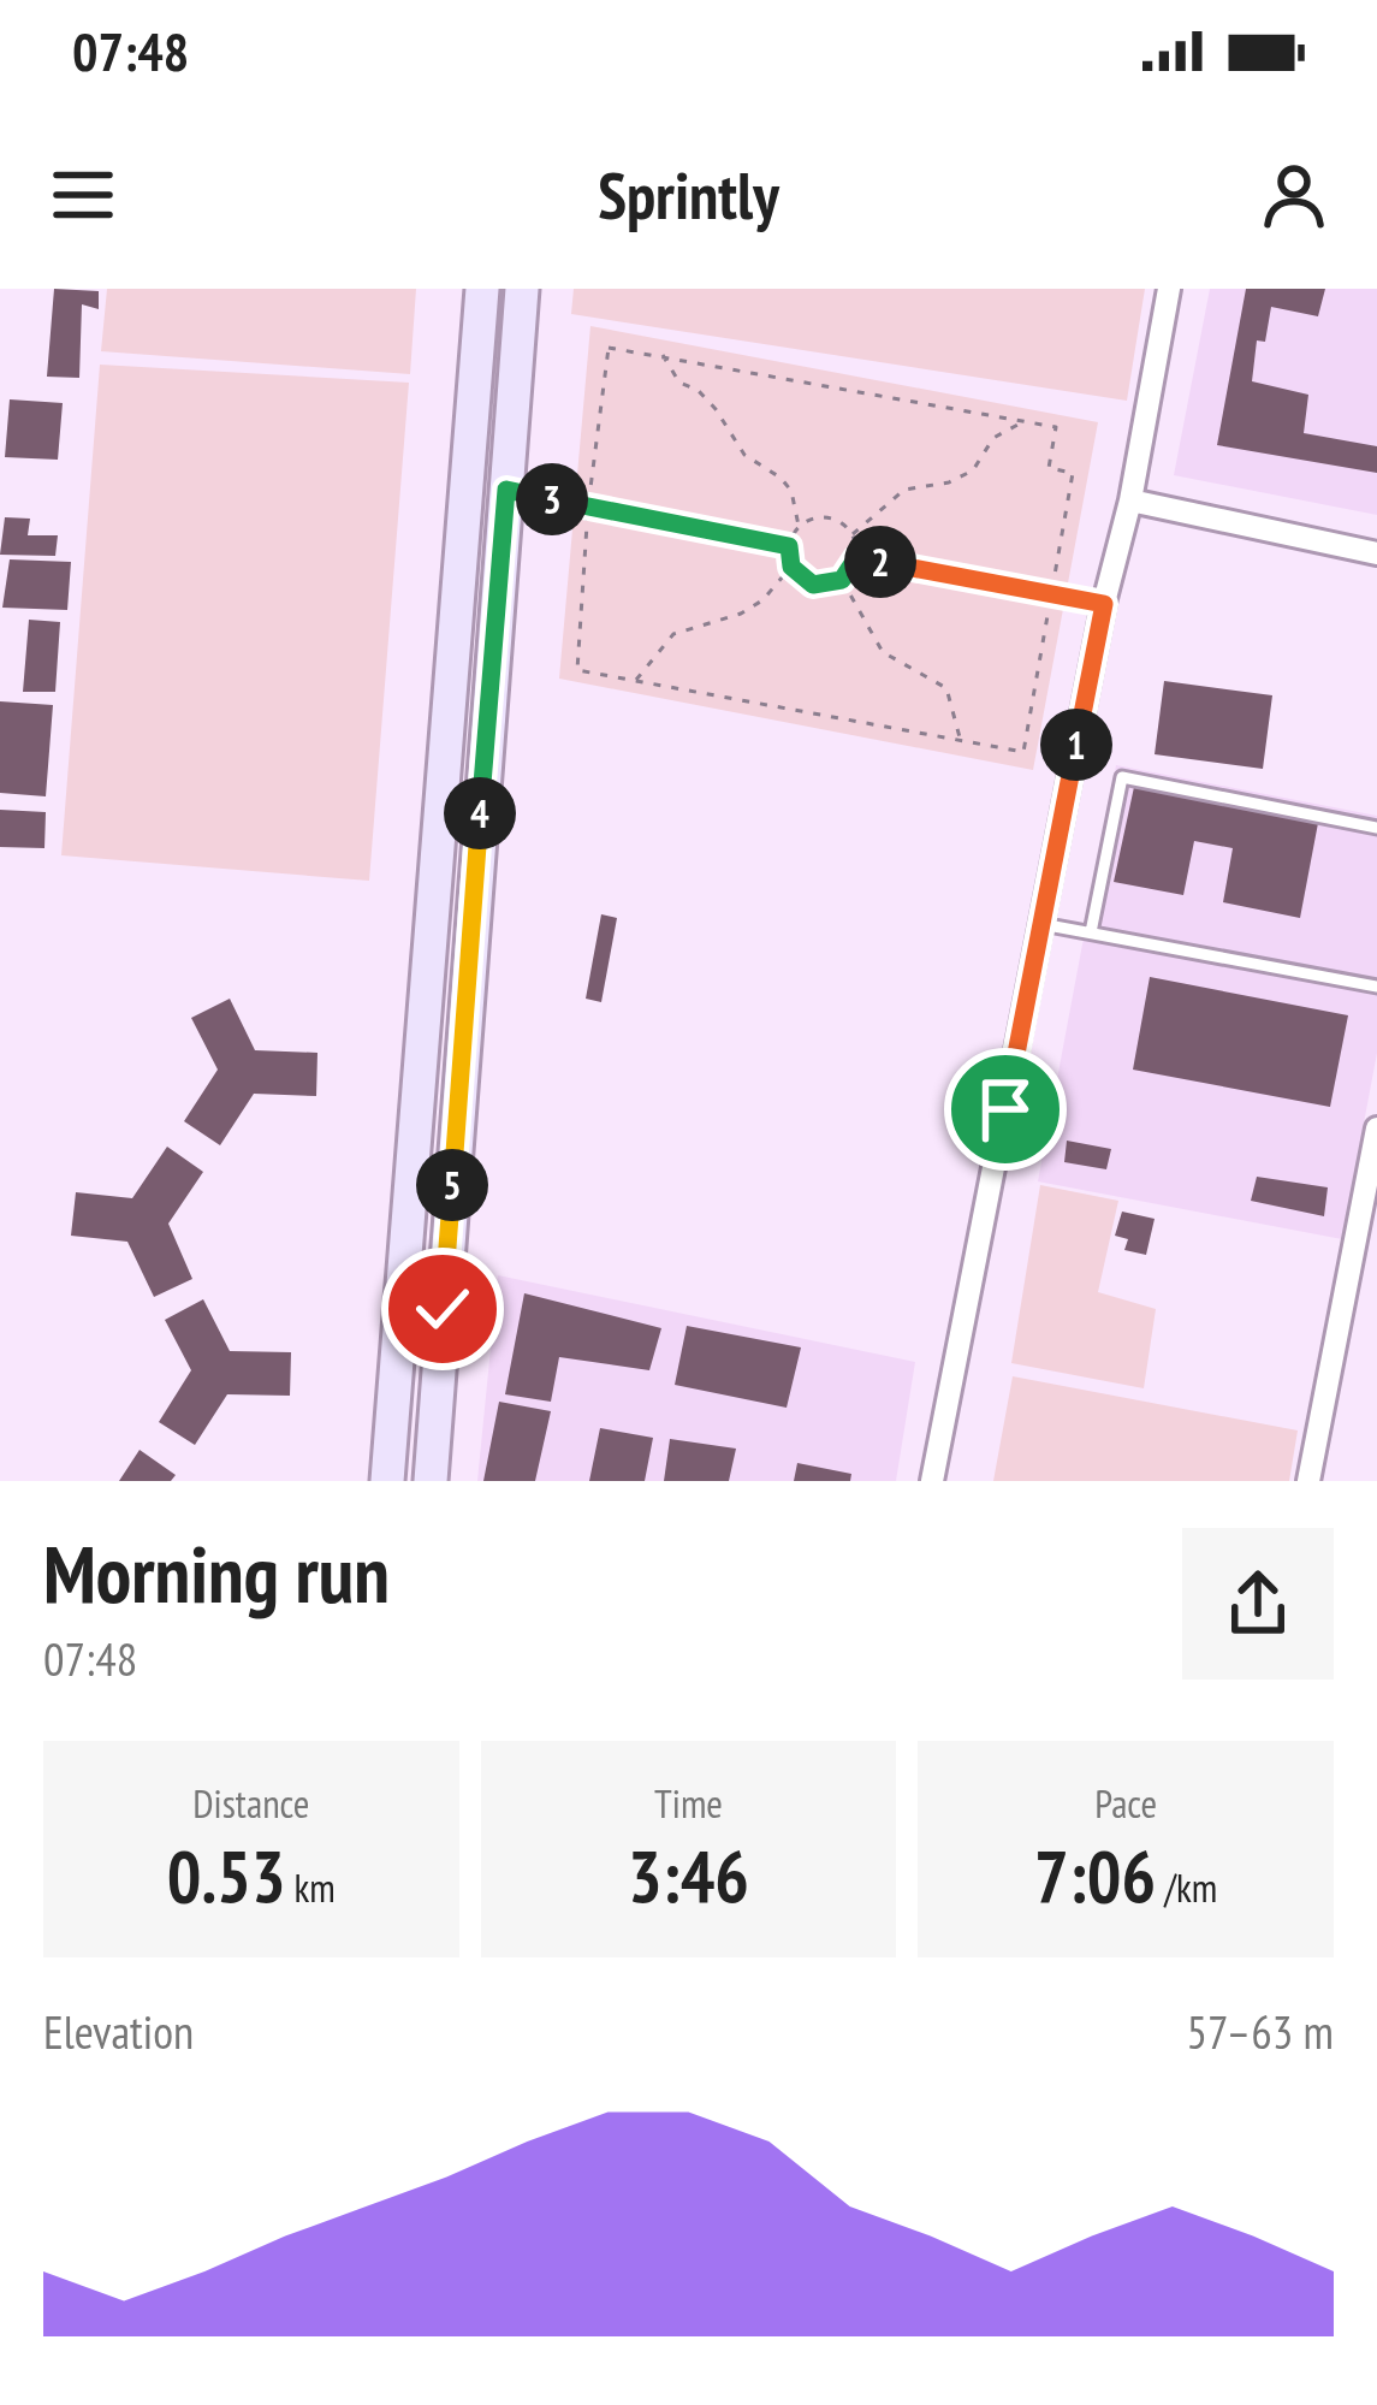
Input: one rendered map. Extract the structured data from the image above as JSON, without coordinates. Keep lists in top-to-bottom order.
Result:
{
  "page": {
    "status": "07:48",
    "header": "Sprintly",
    "pins": [
      "3",
      "2",
      "1",
      "4",
      "5"
    ],
    "heading": ["Morning run", "07:48"],
    "stats": [
      ["Distance", "0.53 km"],
      ["Time", "3:46"],
      ["Pace", "7:06 /km"]
    ],
    "chart": ["Elevation", "57–63 m"]
  }
}
